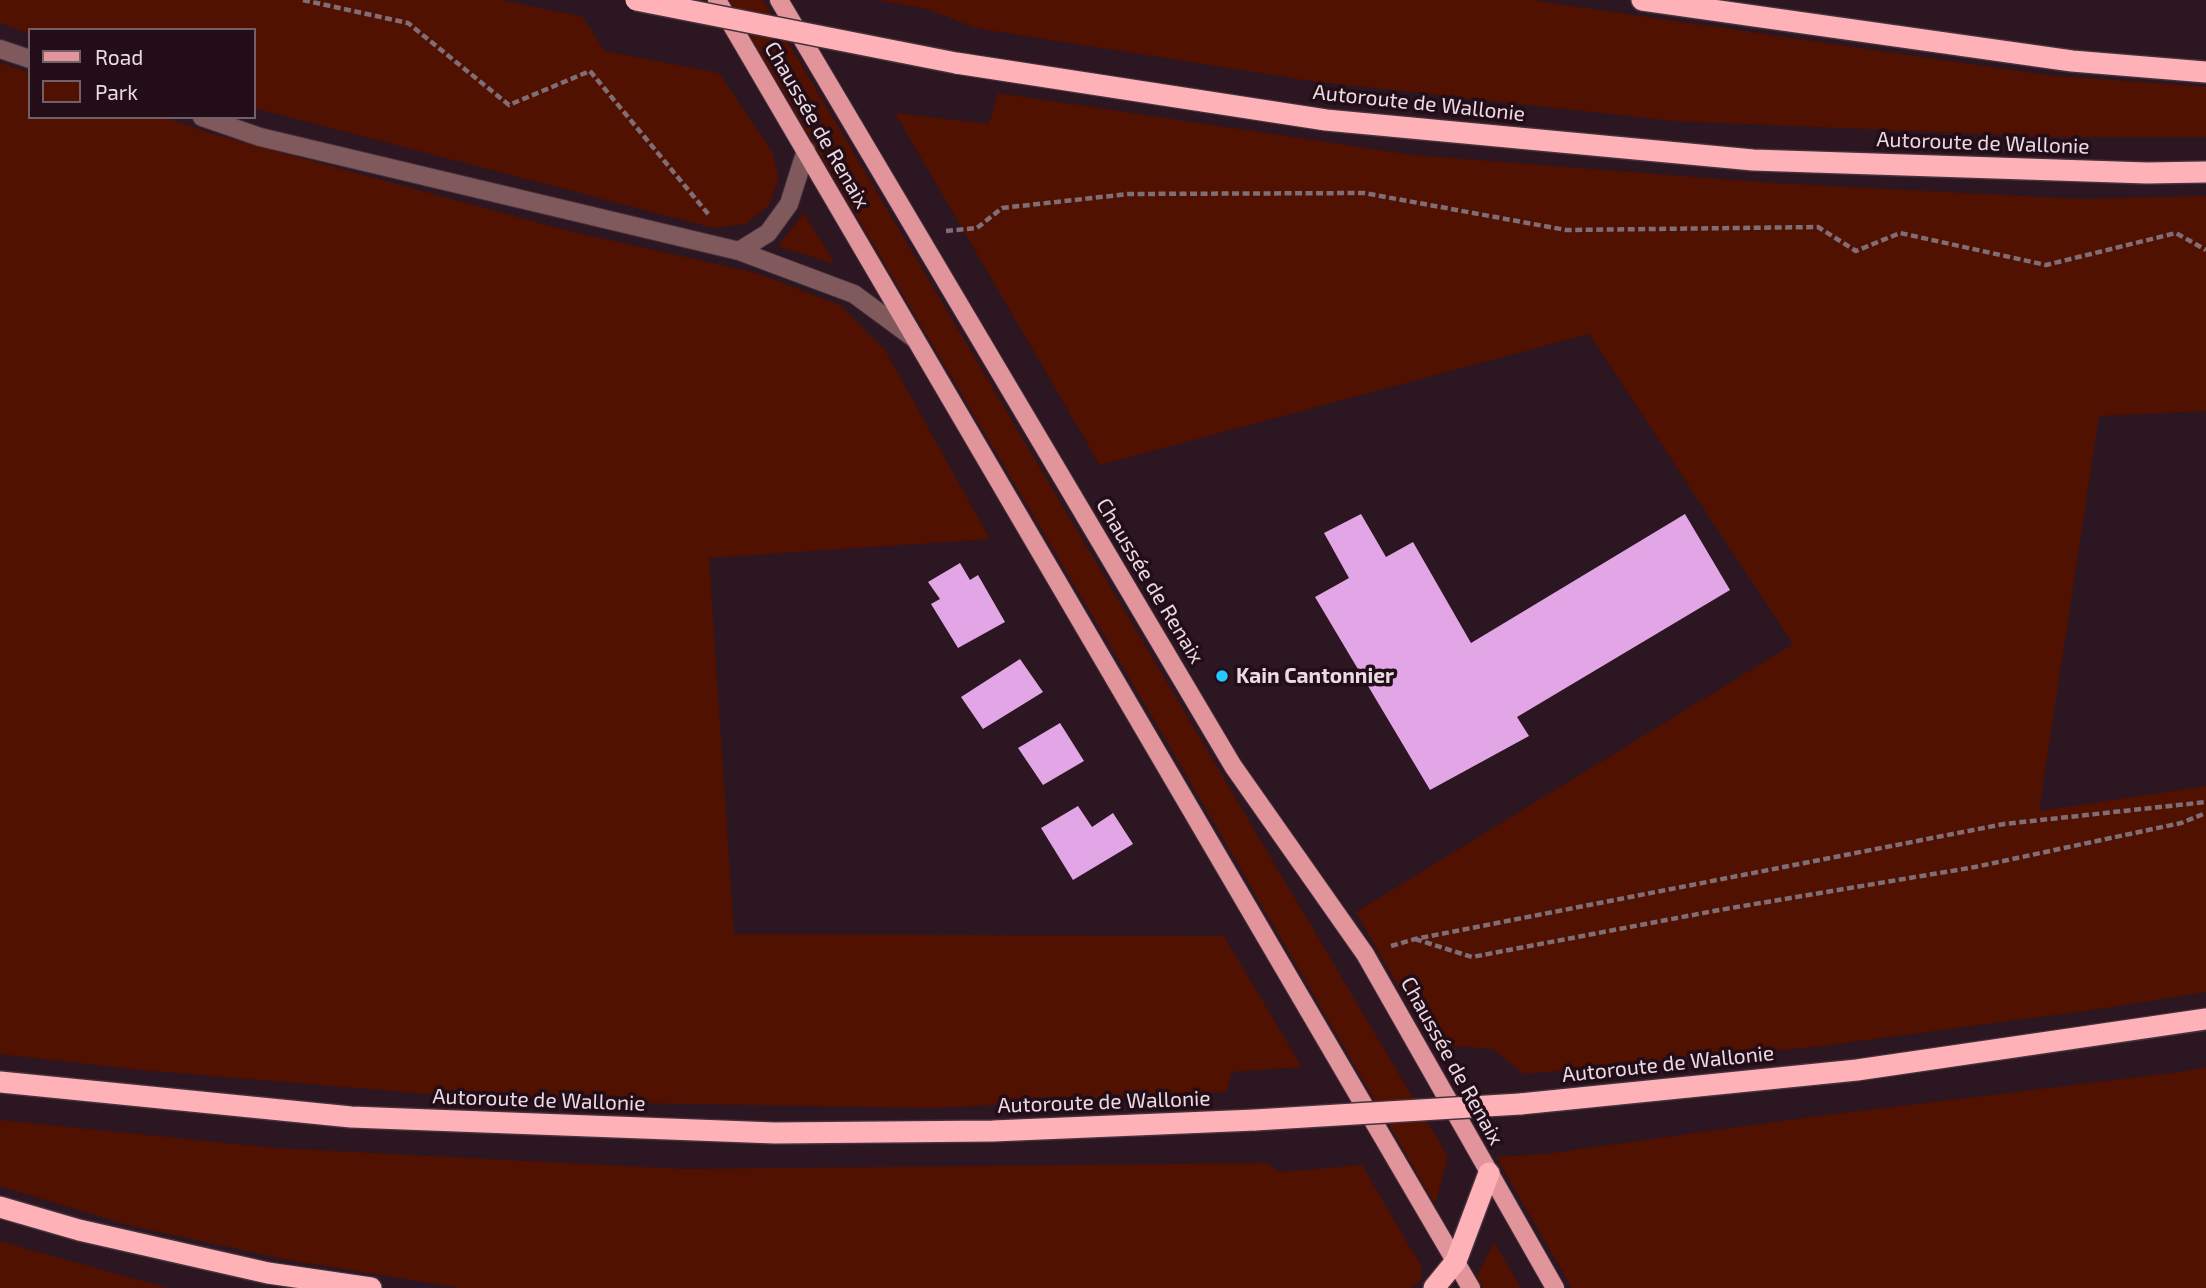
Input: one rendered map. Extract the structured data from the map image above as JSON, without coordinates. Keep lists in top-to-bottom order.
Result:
{
  "streets": {
    "highway": ["Autoroute de Wallonie"],
    "main road": ["Chaussée de Renaix"]
  },
  "places": ["Kain Cantonnier"],
  "legend": ["Road", "Park"]
}
